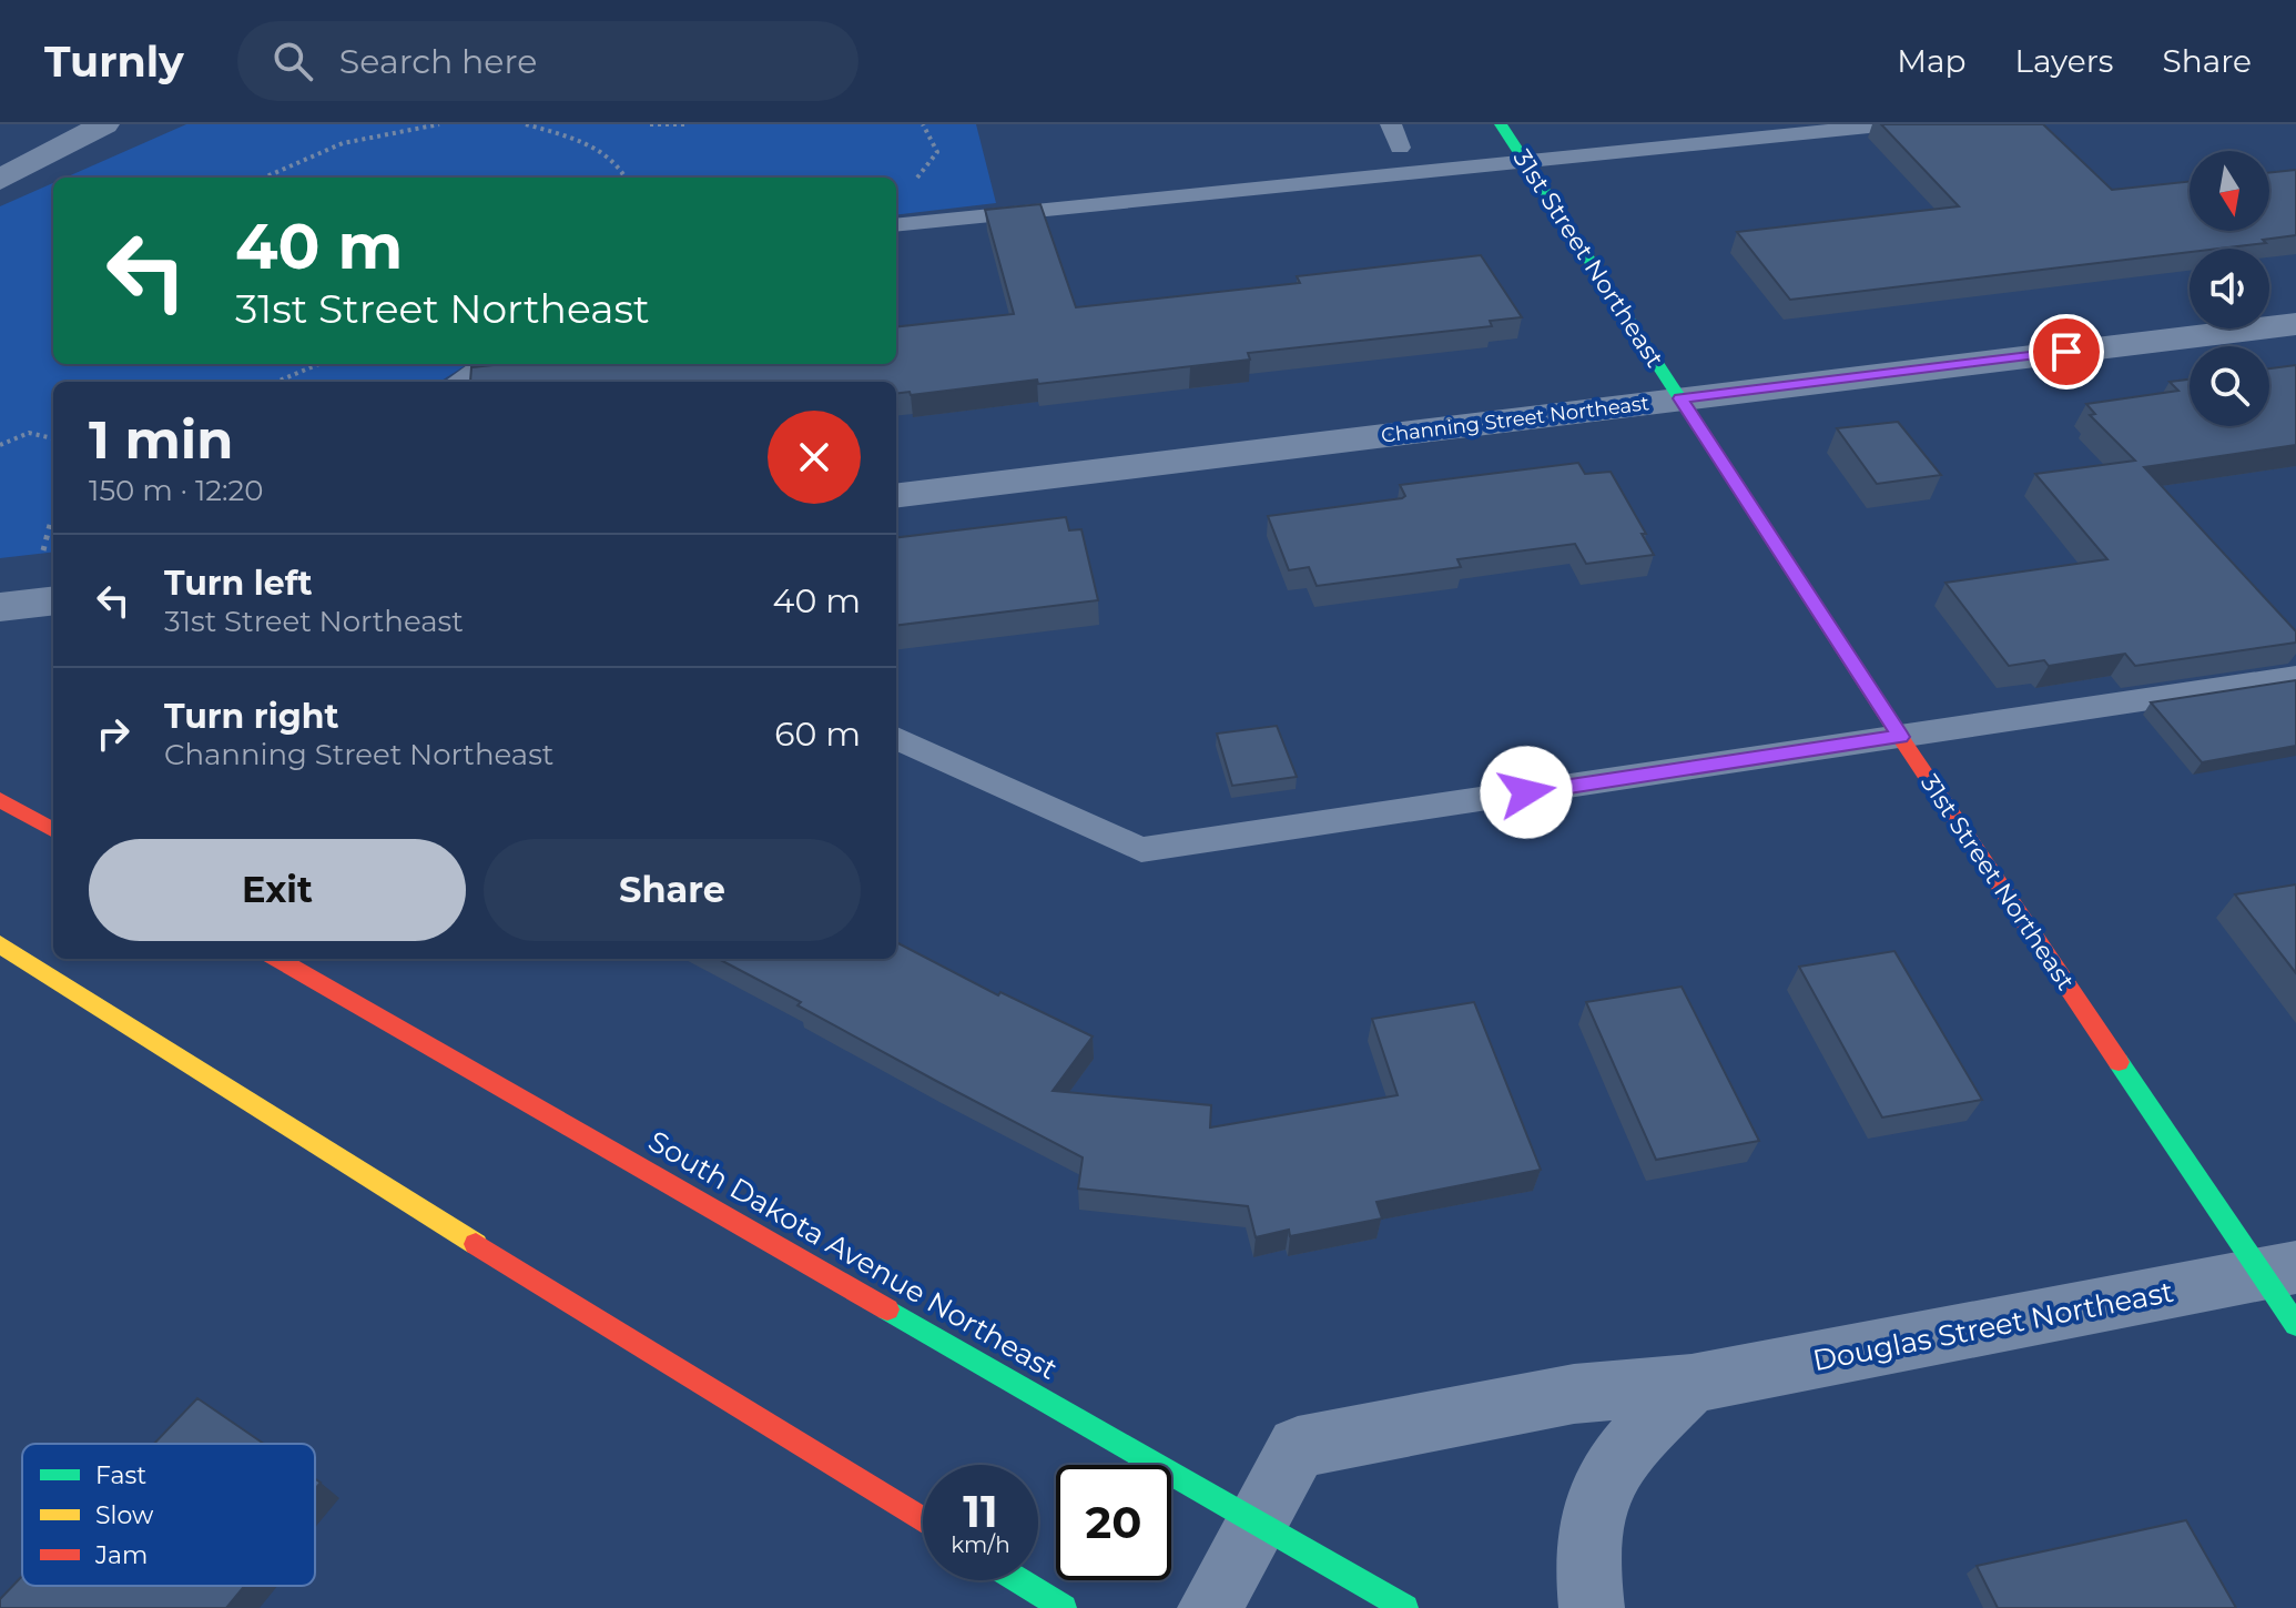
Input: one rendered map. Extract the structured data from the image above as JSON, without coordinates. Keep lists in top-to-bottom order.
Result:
{
  "streets": {
    "main road": ["31st Street Northeast", "South Dakota Avenue Northeast"],
    "street": ["Channing Street Northeast", "Douglas Street Northeast"]
  },
  "crossings": [
    ["31st Street Northeast", "Channing Street Northeast"],
    ["31st Street Northeast", "Douglas Street Northeast"],
    ["South Dakota Avenue Northeast", "Douglas Street Northeast"]
  ],
  "legend": ["Fast", "Slow", "Jam"],
  "north": "bottom",
  "page": {
    "header": "Turnly",
    "search": "Search here",
    "nav": ["Map", "Layers", "Share"],
    "turn": ["40 m", "31st Street Northeast"],
    "heading": ["1 min", "150 m · 12:20"],
    "list": [
      {
        "name": "Turn left",
        "note": "31st Street Northeast",
        "value": "40 m"
      },
      {
        "name": "Turn right",
        "note": "Channing Street Northeast",
        "value": "60 m"
      }
    ],
    "buttons": ["Exit", "Share"],
    "speed": "11 km/h",
    "limit": "20"
  }
}
